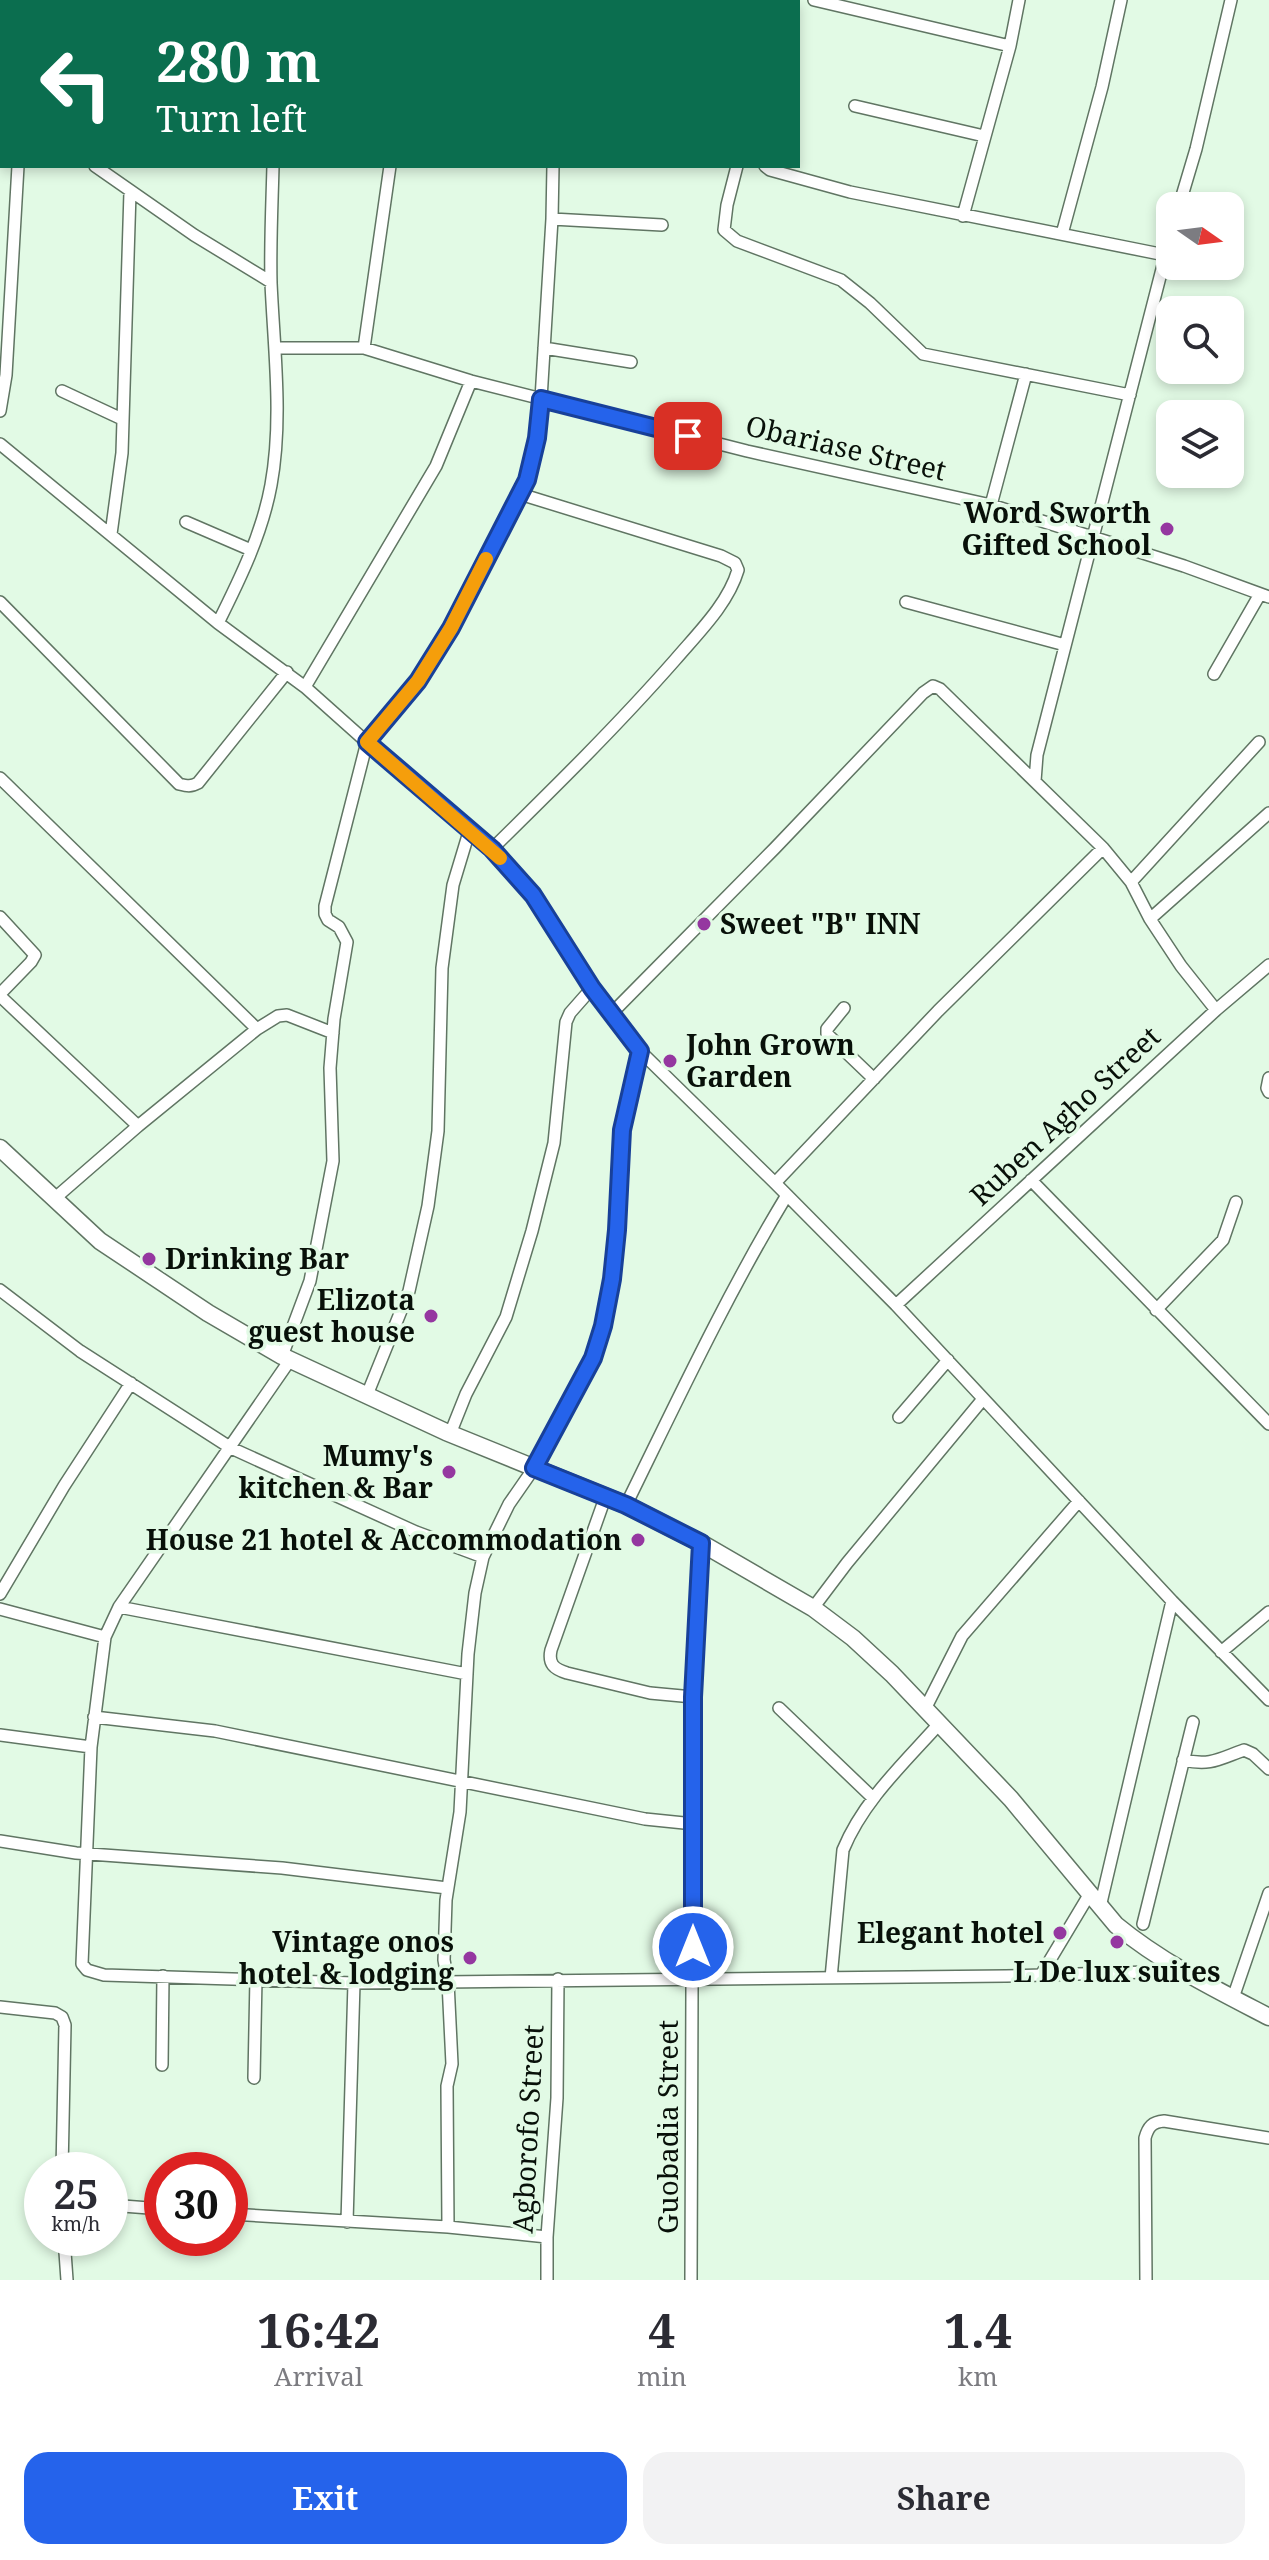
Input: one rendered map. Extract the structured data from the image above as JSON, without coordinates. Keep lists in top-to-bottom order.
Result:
{
  "streets": {
    "street": [
      "Obariase Street",
      "Ruben Agho Street",
      "Guobadia Street",
      "Agborofo Street"
    ]
  },
  "places": [
    "Word Sworth Gifted School",
    "Sweet \"B\" INN",
    "John Grown Garden",
    "Drinking Bar",
    "Elizota guest house",
    "Mumy's kitchen & Bar",
    "House 21 hotel & Accommodation",
    "Elegant hotel",
    "L De lux suites",
    "Vintage onos hotel & lodging"
  ],
  "north": "right",
  "page": {
    "turn": ["280 m", "Turn left"],
    "speed": "25 km/h",
    "limit": "30",
    "eta": [
      "16:42",
      "Arrival",
      "4",
      "min",
      "1.4",
      "km"
    ],
    "buttons": ["Exit", "Share"]
  }
}
